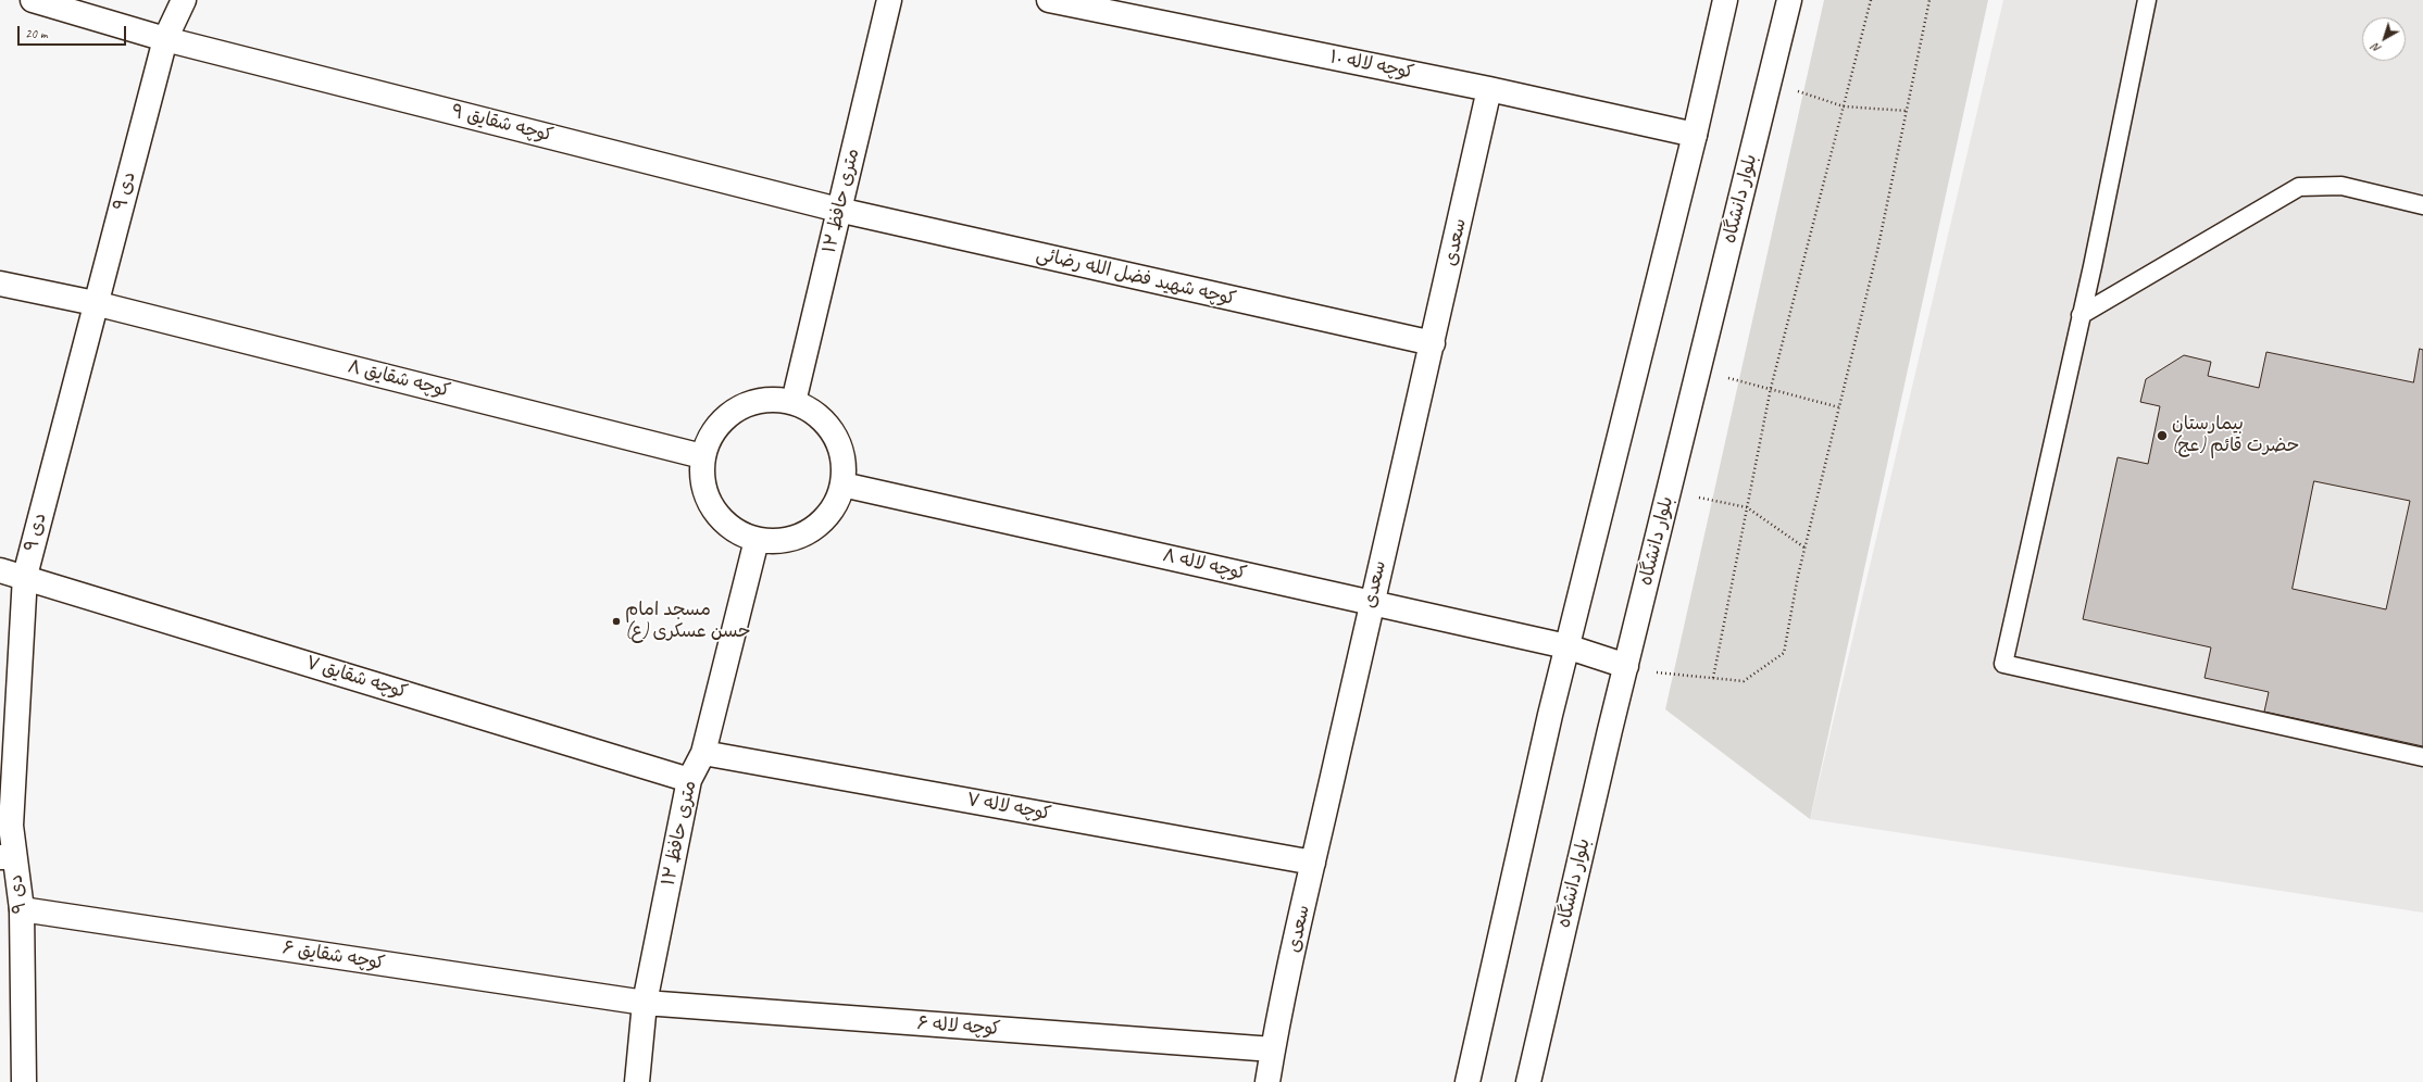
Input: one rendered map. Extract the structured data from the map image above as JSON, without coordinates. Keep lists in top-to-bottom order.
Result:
{
  "streets": {
    "street": [
      "کوچه لاله ۱۰",
      "کوچه شقایق ۹",
      "۹ دی",
      "بلوار دانشگاه",
      "۱۲ متری حافظ",
      "سعدی",
      "کوچه شهید فضل الله رضائی",
      "کوچه شقایق ۸",
      "کوچه لاله ۸",
      "کوچه شقایق ۷",
      "کوچه لاله ۷",
      "کوچه شقایق ۶",
      "کوچه لاله ۶"
    ]
  },
  "crossings": [
    ["کوچه لاله ۱۰", "سعدی"],
    ["کوچه شقایق ۹", "۹ دی"],
    ["کوچه شقایق ۹", "۱۲ متری حافظ"],
    ["کوچه شقایق ۹", "کوچه شهید فضل الله رضائی"],
    ["۹ دی", "کوچه شقایق ۸"],
    ["۹ دی", "کوچه شقایق ۷"],
    ["۹ دی", "کوچه شقایق ۶"],
    ["بلوار دانشگاه", "کوچه لاله ۸"],
    ["۱۲ متری حافظ", "کوچه شهید فضل الله رضائی"],
    ["۱۲ متری حافظ", "کوچه شقایق ۸"],
    ["۱۲ متری حافظ", "کوچه لاله ۸"],
    ["۱۲ متری حافظ", "کوچه شقایق ۷"],
    ["۱۲ متری حافظ", "کوچه لاله ۷"],
    ["۱۲ متری حافظ", "کوچه شقایق ۶"],
    ["۱۲ متری حافظ", "کوچه لاله ۶"],
    ["سعدی", "کوچه شهید فضل الله رضائی"],
    ["سعدی", "کوچه لاله ۸"],
    ["سعدی", "کوچه لاله ۷"],
    ["سعدی", "کوچه لاله ۶"],
    ["کوچه شقایق ۸", "کوچه لاله ۸"],
    ["کوچه شقایق ۶", "کوچه لاله ۶"]
  ],
  "places": ["بیمارستان حضرت قائم (عج)", "مسجد امام حسن عسکری (ع)"],
  "scale_bar": "20 m",
  "north": "bottom left"
}
